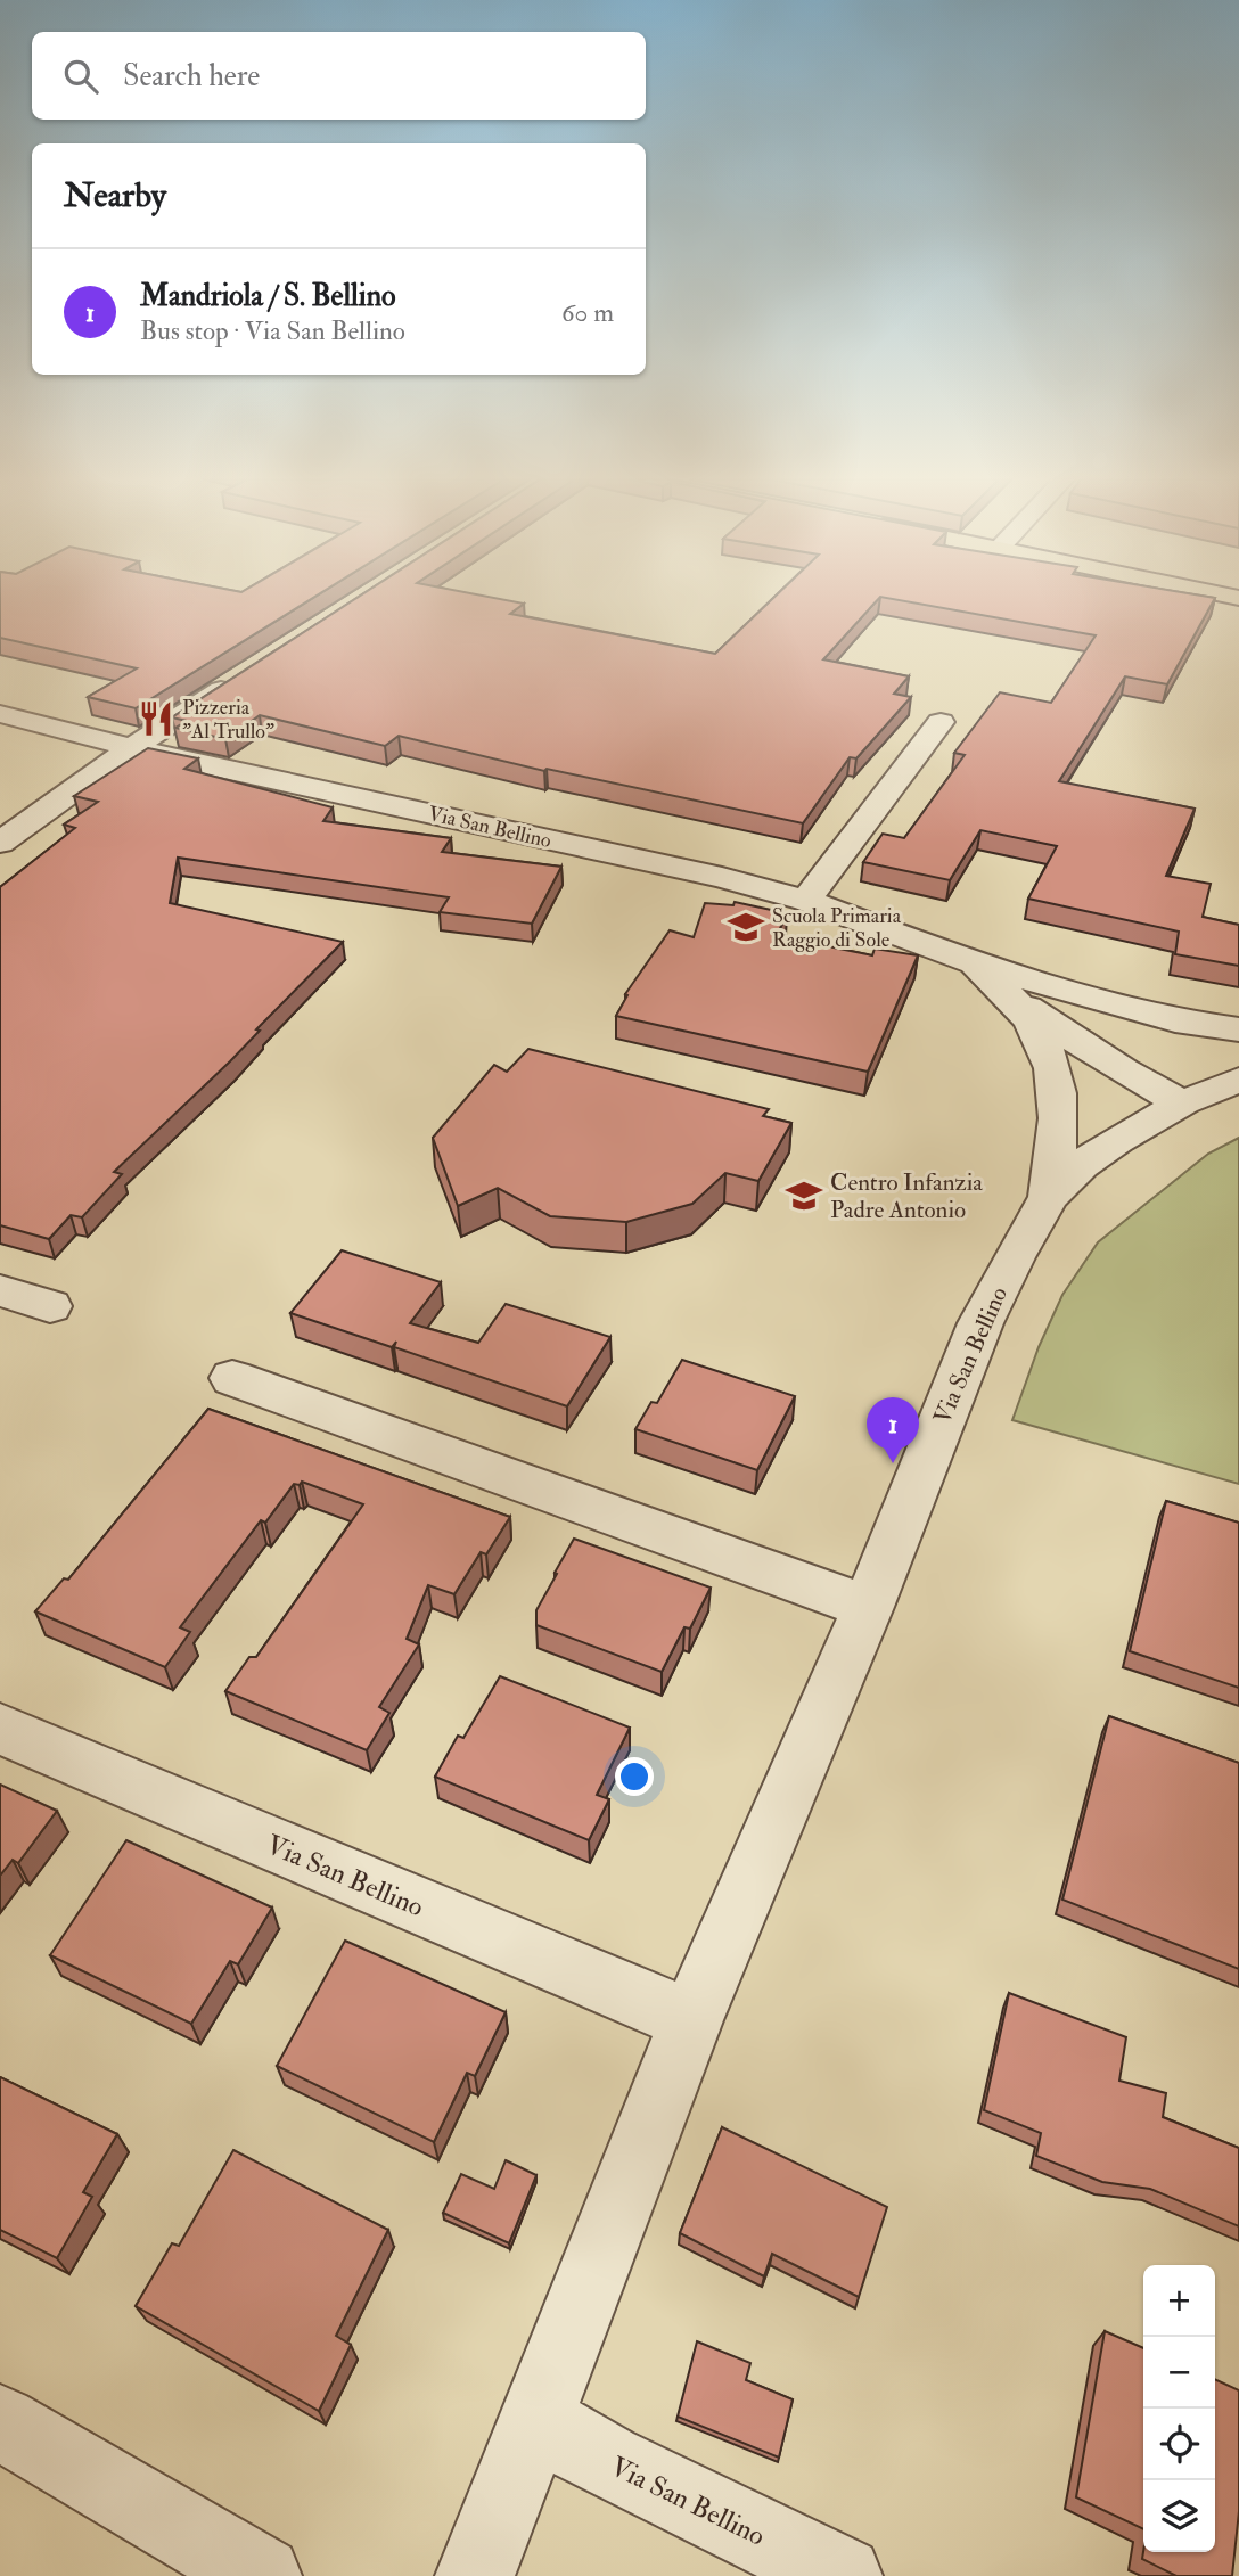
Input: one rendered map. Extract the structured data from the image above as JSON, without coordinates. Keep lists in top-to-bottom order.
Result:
{
  "streets": {
    "street": ["Via San Bellino"]
  },
  "places": {
    "restaurant": ["Pizzeria \"Al Trullo\""],
    "school or university": ["Scuola Primaria Raggio di Sole", "Centro Infanzia Padre Antonio"]
  },
  "page": {
    "search": "Search here",
    "heading": "Nearby",
    "list": [
      {
        "mark": "1",
        "name": "Mandriola / S. Bellino",
        "note": "Bus stop · Via San Bellino",
        "value": "60 m"
      }
    ],
    "pins": "1",
    "map_buttons": ["+", "−"]
  }
}
